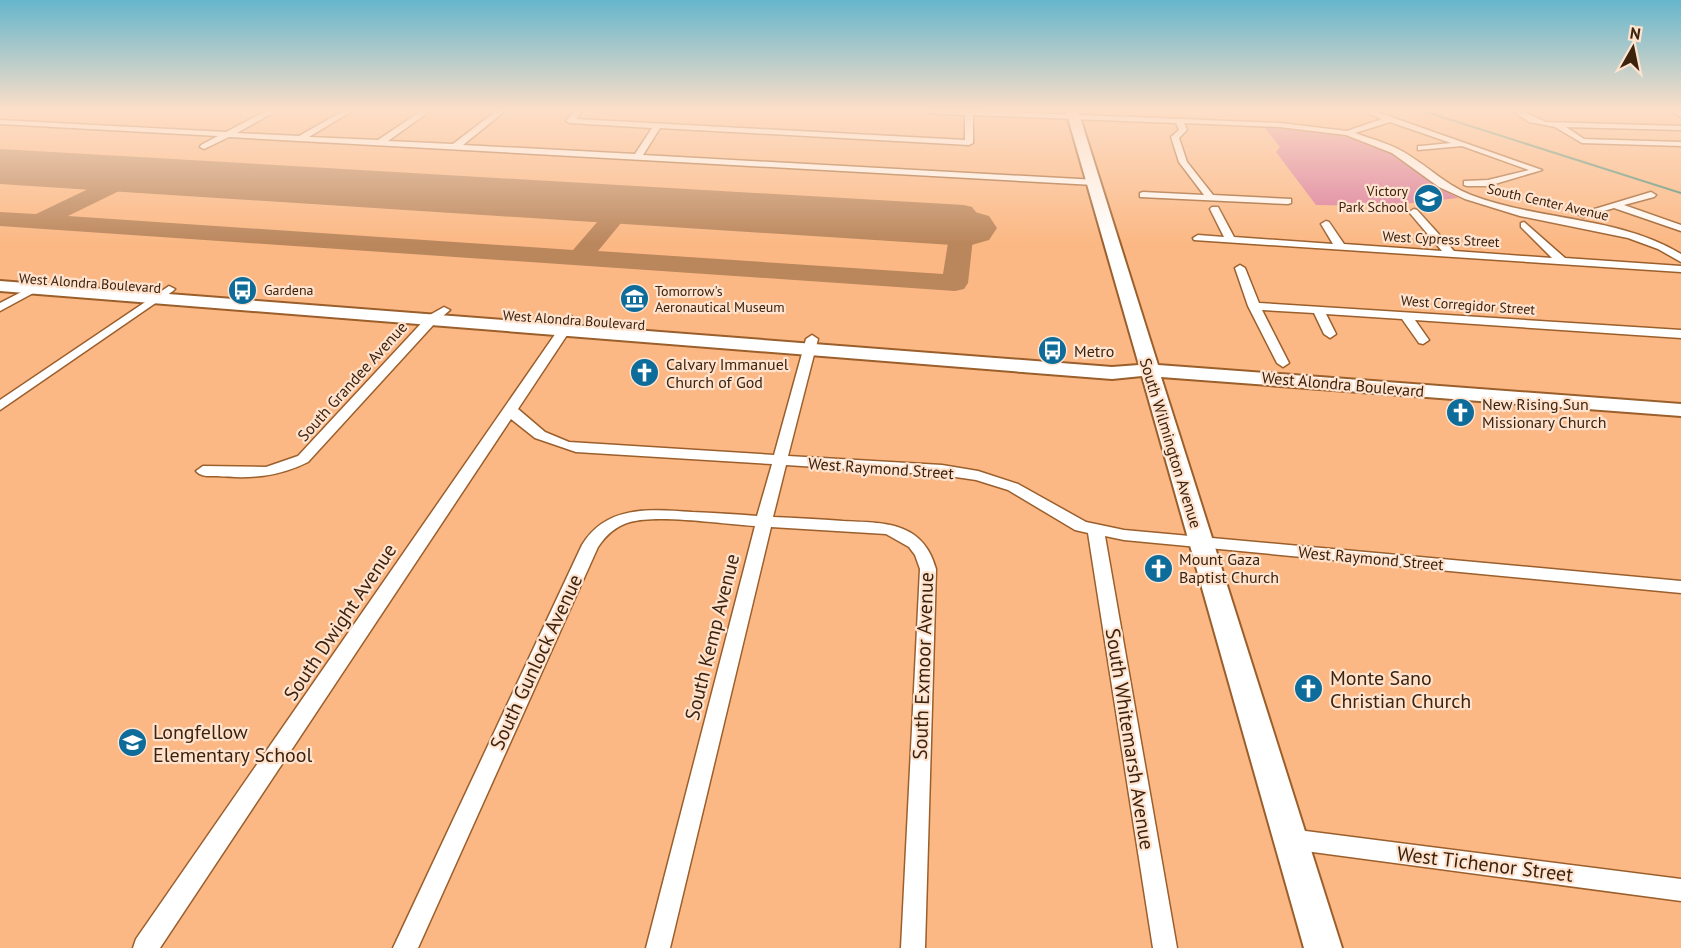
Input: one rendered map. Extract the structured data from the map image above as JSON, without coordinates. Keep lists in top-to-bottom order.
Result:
{
  "streets": {
    "main road": ["West Alondra Boulevard", "South Wilmington Avenue"],
    "street": [
      "South Center Avenue",
      "West Cypress Street",
      "West Corregidor Street",
      "South Grandee Avenue",
      "West Raymond Street",
      "South Dwight Avenue",
      "South Kemp Avenue",
      "South Gunlock Avenue",
      "South Exmoor Avenue",
      "South Whitemarsh Avenue",
      "West Tichenor Street"
    ]
  },
  "crossings": [
    ["West Alondra Boulevard", "South Grandee Avenue"],
    ["West Alondra Boulevard", "South Wilmington Avenue"],
    ["West Alondra Boulevard", "South Dwight Avenue"],
    ["West Alondra Boulevard", "South Kemp Avenue"],
    ["South Wilmington Avenue", "West Raymond Street"],
    ["South Wilmington Avenue", "West Tichenor Street"],
    ["West Raymond Street", "South Dwight Avenue"],
    ["West Raymond Street", "South Kemp Avenue"],
    ["West Raymond Street", "South Whitemarsh Avenue"],
    ["South Kemp Avenue", "South Gunlock Avenue"],
    ["South Kemp Avenue", "South Exmoor Avenue"],
    ["South Gunlock Avenue", "South Exmoor Avenue"]
  ],
  "places": {
    "school or university": ["Victory Park School", "Longfellow Elementary School"],
    "bus stop": ["Gardena", "Metro"],
    "museum": ["Tomorrow's Aeronautical Museum"],
    "church": [
      "Calvary Immanuel Church of God",
      "New Rising Sun Missionary Church",
      "Mount Gaza Baptist Church",
      "Monte Sano Christian Church"
    ]
  },
  "north": "top"
}
